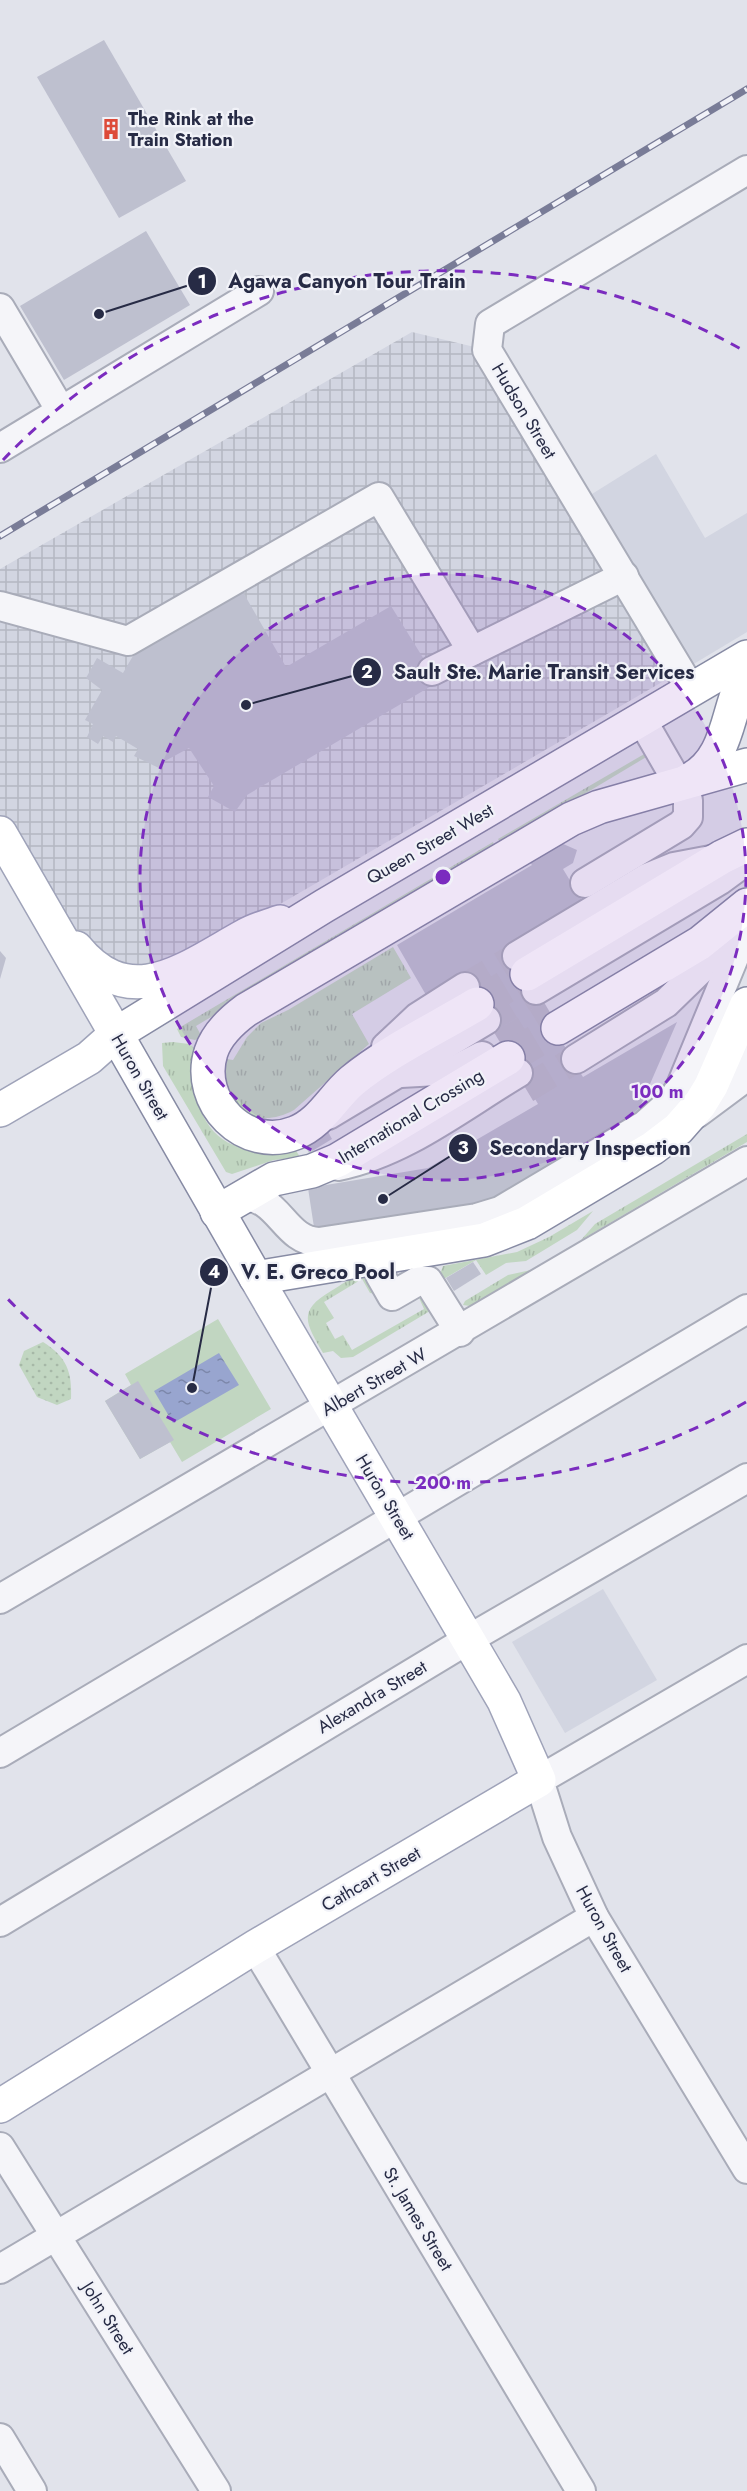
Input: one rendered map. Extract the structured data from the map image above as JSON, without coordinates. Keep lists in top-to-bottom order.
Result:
{
  "streets": {
    "main road": [
      "Queen Street West",
      "Huron Street",
      "International Crossing",
      "Cathcart Street"
    ],
    "street": [
      "Hudson Street",
      "Albert Street W",
      "Alexandra Street",
      "St. James Street",
      "John Street"
    ]
  },
  "crossings": [
    ["Hudson Street", "Queen Street West"],
    ["Queen Street West", "Huron Street"],
    ["Huron Street", "International Crossing"],
    ["Huron Street", "Albert Street W"],
    ["Huron Street", "Alexandra Street"],
    ["Huron Street", "Cathcart Street"],
    ["Cathcart Street", "St. James Street"]
  ],
  "places": {
    "building": ["The Rink at the Train Station"],
    "other": [
      "Agawa Canyon Tour Train",
      "Sault Ste. Marie Transit Services",
      "Secondary Inspection",
      "V. E. Greco Pool"
    ]
  },
  "rings": ["100 m", "200 m"]
}
